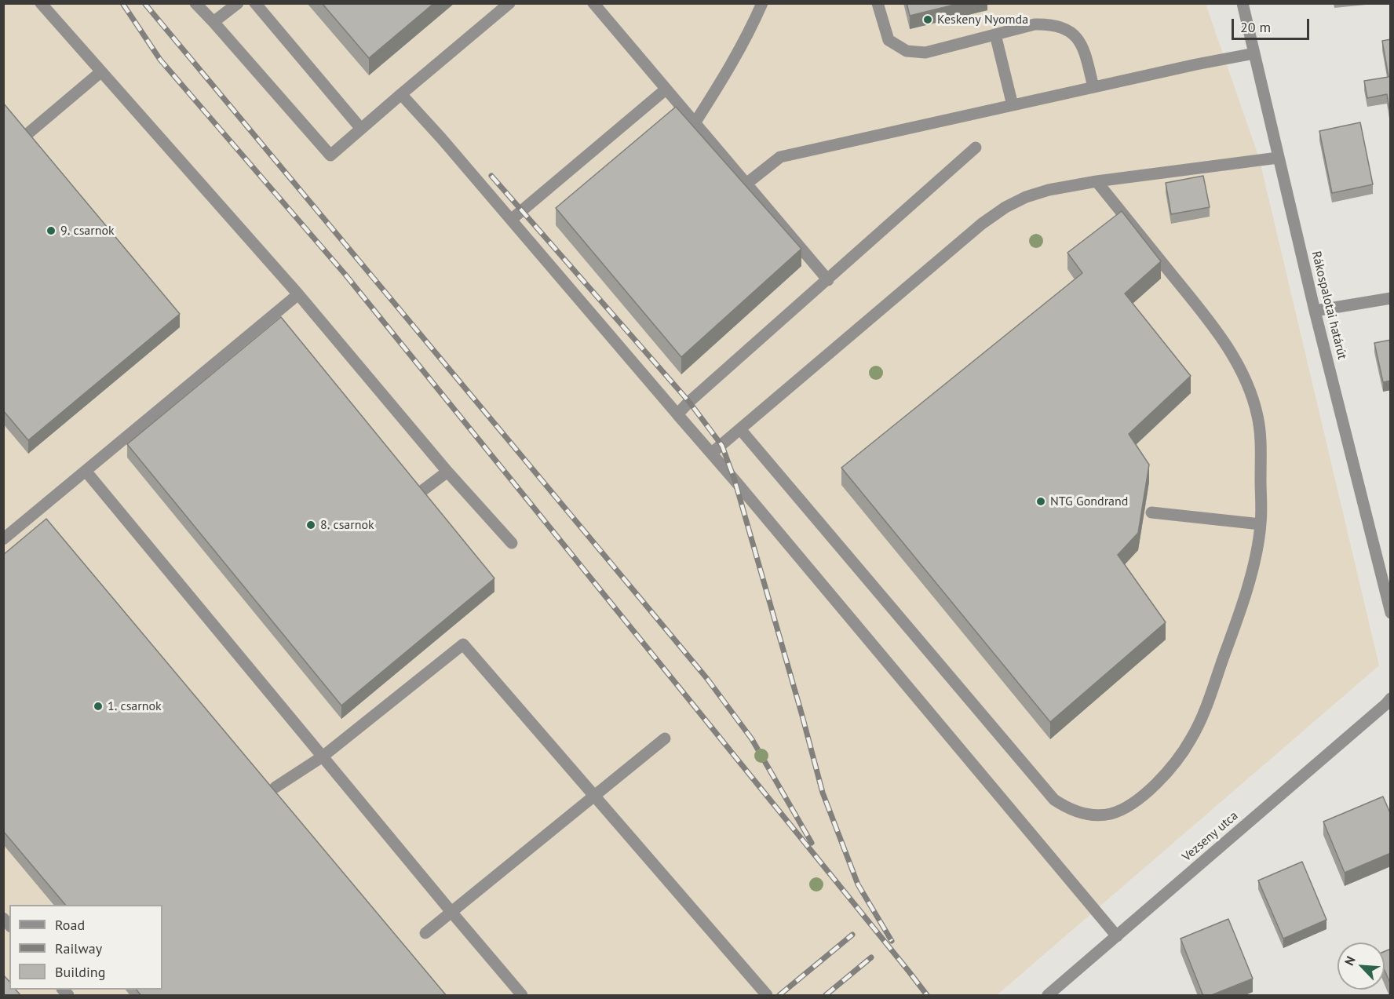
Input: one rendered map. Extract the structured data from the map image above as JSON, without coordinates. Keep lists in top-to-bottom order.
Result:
{
  "streets": {
    "street": ["Rákospalotai határút", "Vezseny utca"]
  },
  "places": [
    "Keskeny Nyomda",
    "9. csarnok",
    "NTG Gondrand",
    "8. csarnok",
    "1. csarnok"
  ],
  "legend": ["Road", "Railway", "Building"],
  "scale_bar": "20 m",
  "north": "top left"
}
